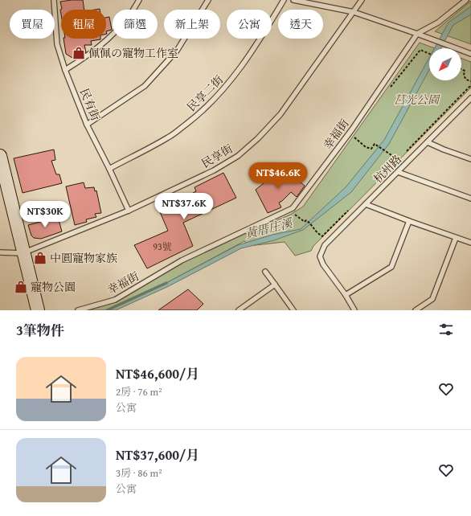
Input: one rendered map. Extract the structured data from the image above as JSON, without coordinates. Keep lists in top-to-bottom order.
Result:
{
  "streets": {
    "lane": [
      "民享二街",
      "民有街",
      "幸福街",
      "民享街",
      "杭州路"
    ]
  },
  "crossings": [
    ["民享二街", "民有街"],
    ["民有街", "民享街"]
  ],
  "water": ["黃厝庄溪"],
  "parks": ["莒光公園"],
  "places": {
    "shop": ["佩佩の寵物工作室", "中圓寵物家族", "寵物公園"]
  },
  "house_numbers": ["93號"],
  "north": "bottom left",
  "page": {
    "chip": [
      "買屋",
      "租屋",
      "篩選",
      "新上架",
      "公寓",
      "透天"
    ],
    "price": ["NT$46.6K", "NT$37.6K", "NT$30K"],
    "heading": "3筆物件",
    "list": [
      {
        "name": "NT$46,600/月",
        "note": "2房 · 76 m² · 公寓"
      },
      {
        "name": "NT$37,600/月",
        "note": "3房 · 86 m² · 公寓"
      }
    ]
  }
}
